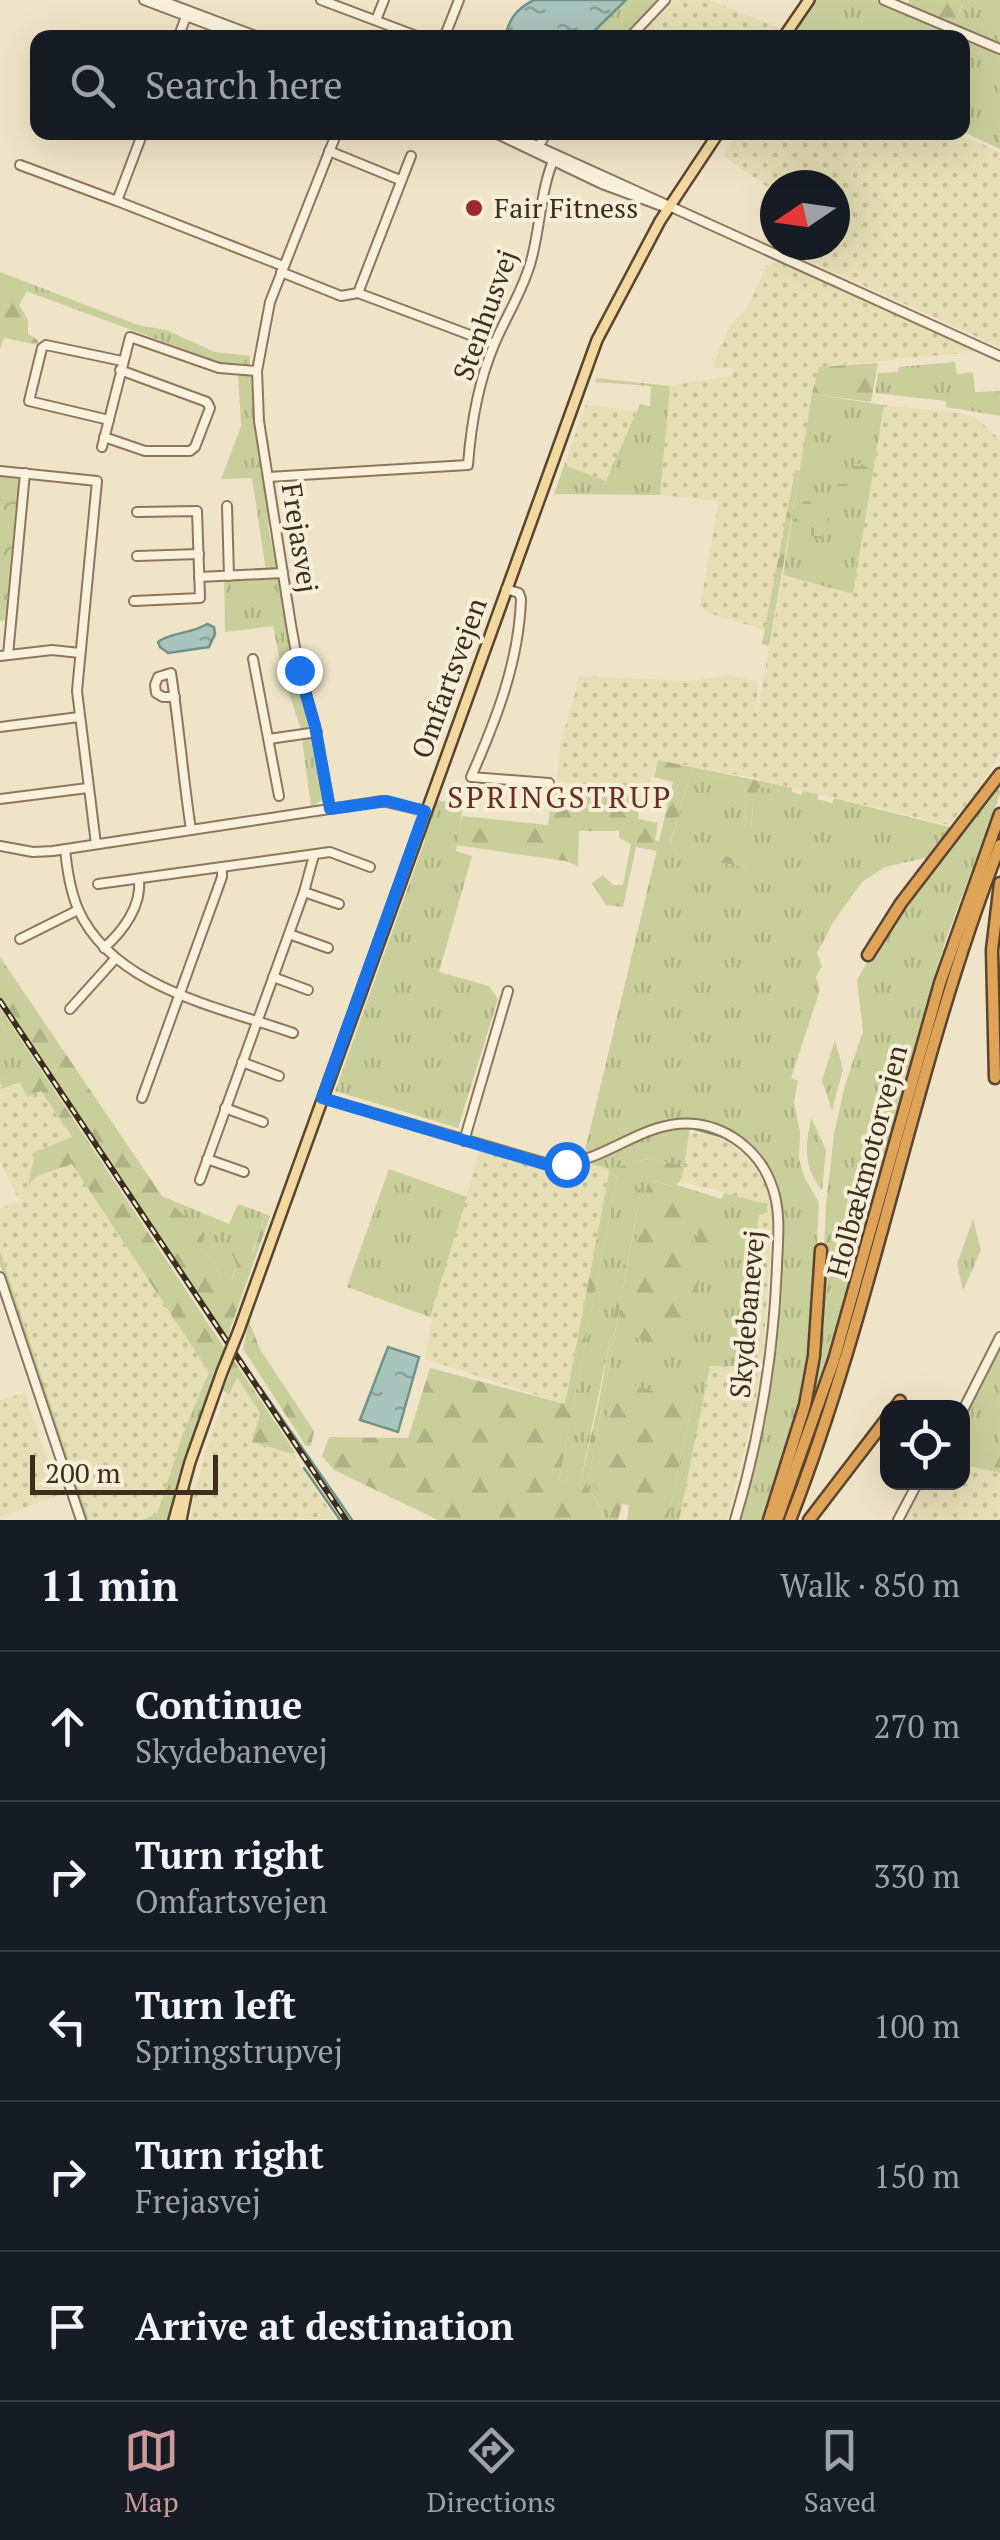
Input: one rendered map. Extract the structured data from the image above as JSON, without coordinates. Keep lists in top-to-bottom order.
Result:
{
  "streets": {
    "highway": ["Holbækmotorvejen"],
    "main road": ["Omfartsvejen"],
    "street": ["Stenhusvej", "Frejasvej", "Skydebanevej"]
  },
  "crossings": [
    ["Stenhusvej", "Frejasvej"],
    ["Omfartsvejen", "Skydebanevej"]
  ],
  "districts": ["SPRINGSTRUP"],
  "places": ["Fair Fitness"],
  "scale_bar": "200 m",
  "north": "left",
  "page": {
    "search": "Search here",
    "scale": "200 m",
    "heading": ["11 min", "Walk · 850 m"],
    "list": [
      ["Continue", "Skydebanevej", "270 m"],
      ["Turn right", "Omfartsvejen", "330 m"],
      ["Turn left", "Springstrupvej", "100 m"],
      ["Turn right", "Frejasvej", "150 m"],
      "Arrive at destination"
    ],
    "nav": ["Map", "Directions", "Saved"]
  }
}
